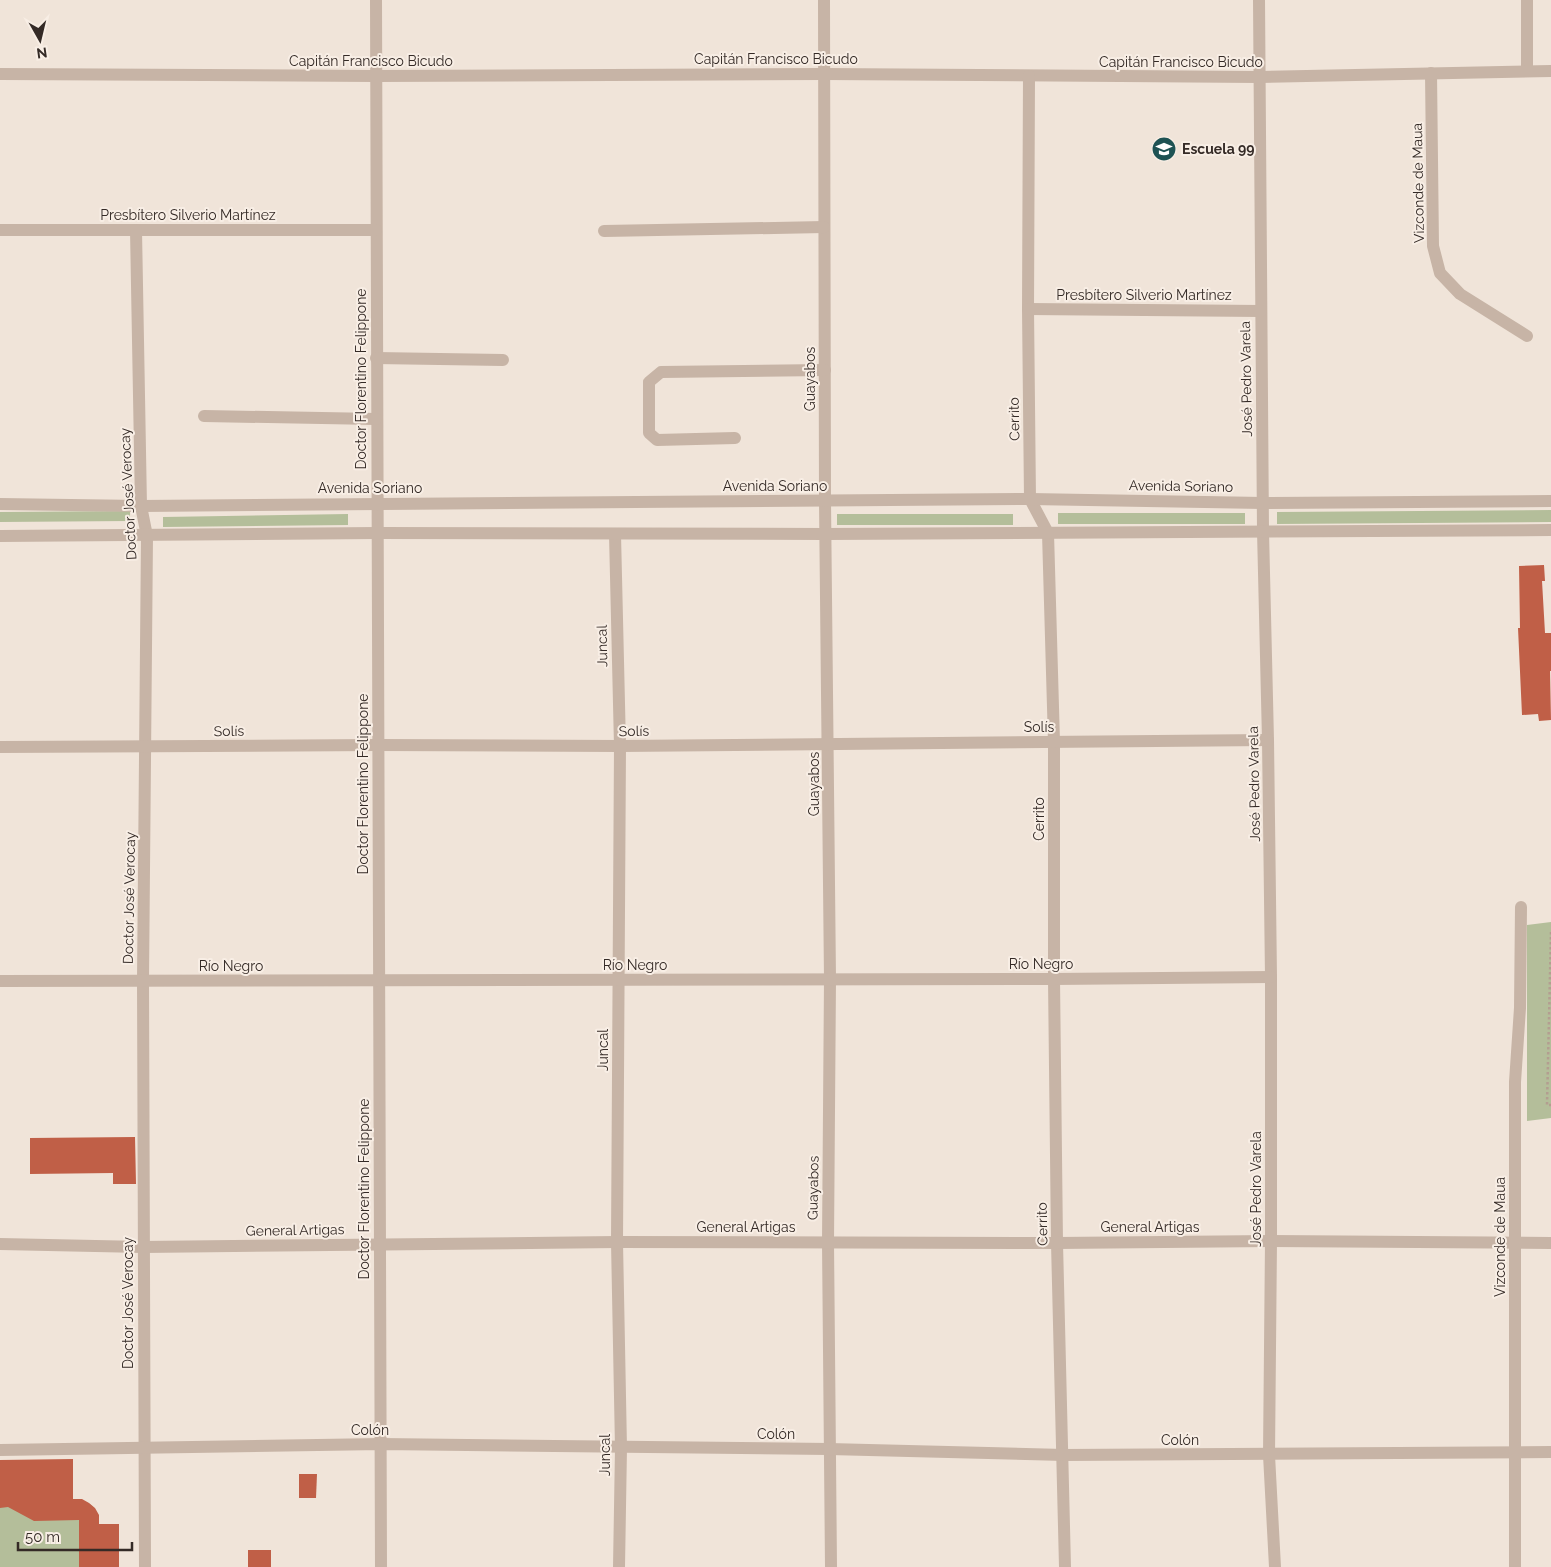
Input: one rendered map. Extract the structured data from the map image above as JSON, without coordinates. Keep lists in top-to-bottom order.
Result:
{
  "streets": {
    "street": [
      "Capitán Francisco Bicudo",
      "Vizconde de Maua",
      "Presbítero Silverio Martínez",
      "Doctor Florentino Felippone",
      "Guayabos",
      "José Pedro Varela",
      "Cerrito",
      "Avenida Soriano",
      "Doctor José Verocay",
      "Juncal",
      "Solís",
      "Río Negro",
      "General Artigas",
      "Colón"
    ]
  },
  "crossings": [
    ["Capitán Francisco Bicudo", "Vizconde de Maua"],
    ["Capitán Francisco Bicudo", "Doctor Florentino Felippone"],
    ["Capitán Francisco Bicudo", "Guayabos"],
    ["Capitán Francisco Bicudo", "José Pedro Varela"],
    ["Capitán Francisco Bicudo", "Cerrito"],
    ["Vizconde de Maua", "General Artigas"],
    ["Vizconde de Maua", "Colón"],
    ["Presbítero Silverio Martínez", "Doctor Florentino Felippone"],
    ["Presbítero Silverio Martínez", "José Pedro Varela"],
    ["Presbítero Silverio Martínez", "Cerrito"],
    ["Presbítero Silverio Martínez", "Doctor José Verocay"],
    ["Doctor Florentino Felippone", "Avenida Soriano"],
    ["Doctor Florentino Felippone", "Solís"],
    ["Doctor Florentino Felippone", "Río Negro"],
    ["Doctor Florentino Felippone", "General Artigas"],
    ["Doctor Florentino Felippone", "Colón"],
    ["Guayabos", "Avenida Soriano"],
    ["Guayabos", "Solís"],
    ["Guayabos", "Río Negro"],
    ["Guayabos", "General Artigas"],
    ["Guayabos", "Colón"],
    ["José Pedro Varela", "Avenida Soriano"],
    ["José Pedro Varela", "Solís"],
    ["José Pedro Varela", "Río Negro"],
    ["José Pedro Varela", "General Artigas"],
    ["José Pedro Varela", "Colón"],
    ["Cerrito", "Avenida Soriano"],
    ["Cerrito", "Solís"],
    ["Cerrito", "Río Negro"],
    ["Cerrito", "General Artigas"],
    ["Cerrito", "Colón"],
    ["Avenida Soriano", "Doctor José Verocay"],
    ["Doctor José Verocay", "Solís"],
    ["Doctor José Verocay", "Río Negro"],
    ["Doctor José Verocay", "General Artigas"],
    ["Doctor José Verocay", "Colón"],
    ["Juncal", "Solís"],
    ["Juncal", "Río Negro"],
    ["Juncal", "General Artigas"],
    ["Juncal", "Colón"]
  ],
  "places": {
    "school or university": ["Escuela 99"]
  },
  "scale_bar": "50 m",
  "north": "bottom"
}
